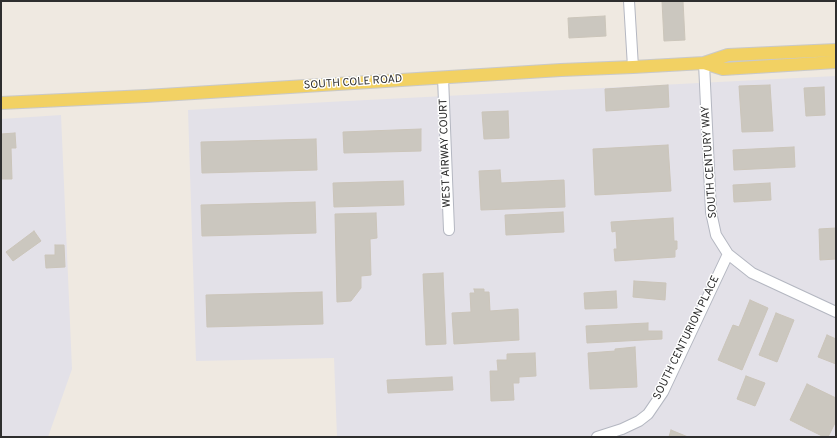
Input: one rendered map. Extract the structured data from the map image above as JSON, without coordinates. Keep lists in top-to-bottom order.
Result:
{
  "streets": {
    "main road": ["SOUTH COLE ROAD"],
    "street": ["WEST AIRWAY COURT", "SOUTH CENTURY WAY", "SOUTH CENTURION PLACE"]
  },
  "crossings": [
    ["SOUTH COLE ROAD", "WEST AIRWAY COURT"],
    ["SOUTH COLE ROAD", "SOUTH CENTURY WAY"],
    ["SOUTH CENTURY WAY", "SOUTH CENTURION PLACE"]
  ]
}
